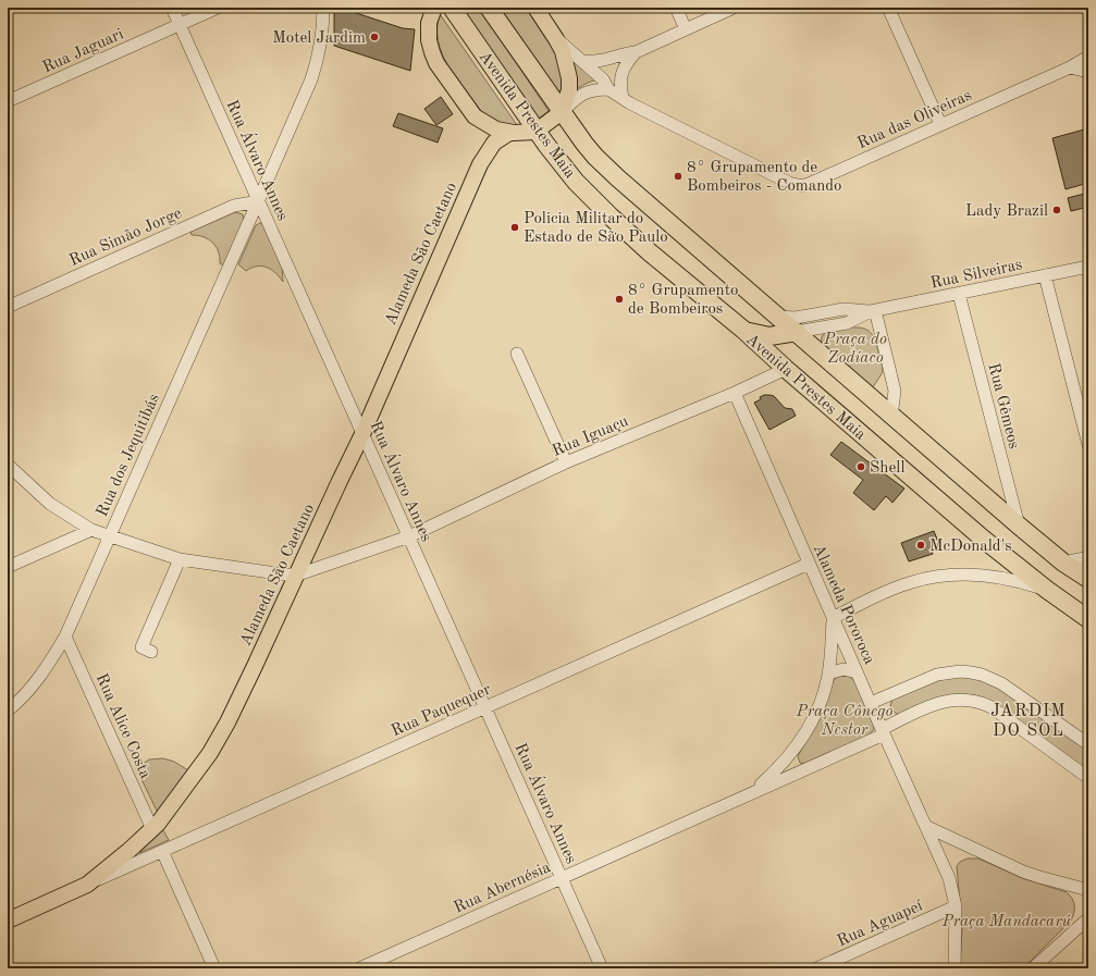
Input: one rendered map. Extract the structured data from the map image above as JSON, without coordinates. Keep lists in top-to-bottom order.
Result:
{
  "streets": {
    "highway": ["Avenida Prestes Maia"],
    "main road": ["Alameda São Caetano"],
    "street": [
      "Rua Jaguari",
      "Rua das Oliveiras",
      "Rua Álvaro Annes",
      "Rua Simão Jorge",
      "Rua Silveiras",
      "Rua Gêmeos",
      "Rua Iguaçu",
      "Rua dos Jequitibás",
      "Alameda Pororoca",
      "Rua Paquequer",
      "Rua Alice Costa",
      "Rua Abernésia",
      "Rua Aguapeí"
    ]
  },
  "crossings": [
    ["Rua Jaguari", "Rua Álvaro Annes"],
    ["Avenida Prestes Maia", "Rua Silveiras"],
    ["Avenida Prestes Maia", "Rua Gêmeos"],
    ["Avenida Prestes Maia", "Rua Iguaçu"],
    ["Rua Álvaro Annes", "Rua Simão Jorge"],
    ["Rua Álvaro Annes", "Alameda São Caetano"],
    ["Rua Álvaro Annes", "Rua Iguaçu"],
    ["Rua Álvaro Annes", "Rua dos Jequitibás"],
    ["Rua Álvaro Annes", "Rua Paquequer"],
    ["Rua Álvaro Annes", "Rua Abernésia"],
    ["Rua Simão Jorge", "Rua dos Jequitibás"],
    ["Alameda São Caetano", "Rua Iguaçu"],
    ["Alameda São Caetano", "Rua Paquequer"],
    ["Alameda São Caetano", "Rua Alice Costa"],
    ["Rua Silveiras", "Rua Gêmeos"],
    ["Rua Iguaçu", "Alameda Pororoca"],
    ["Rua dos Jequitibás", "Rua Alice Costa"],
    ["Alameda Pororoca", "Rua Paquequer"]
  ],
  "districts": ["JARDIM DO SOL"],
  "parks": ["Praça do Zodíaco", "Praça Cônego Nestor", "Praça Mandacarú"],
  "places": [
    "Motel Jardim",
    "8° Grupamento de Bombeiros - Comando",
    "Lady Brazil",
    "Policia Militar do Estado de São Paulo",
    "8° Grupamento de Bombeiros",
    "Shell",
    "McDonald's"
  ]
}
